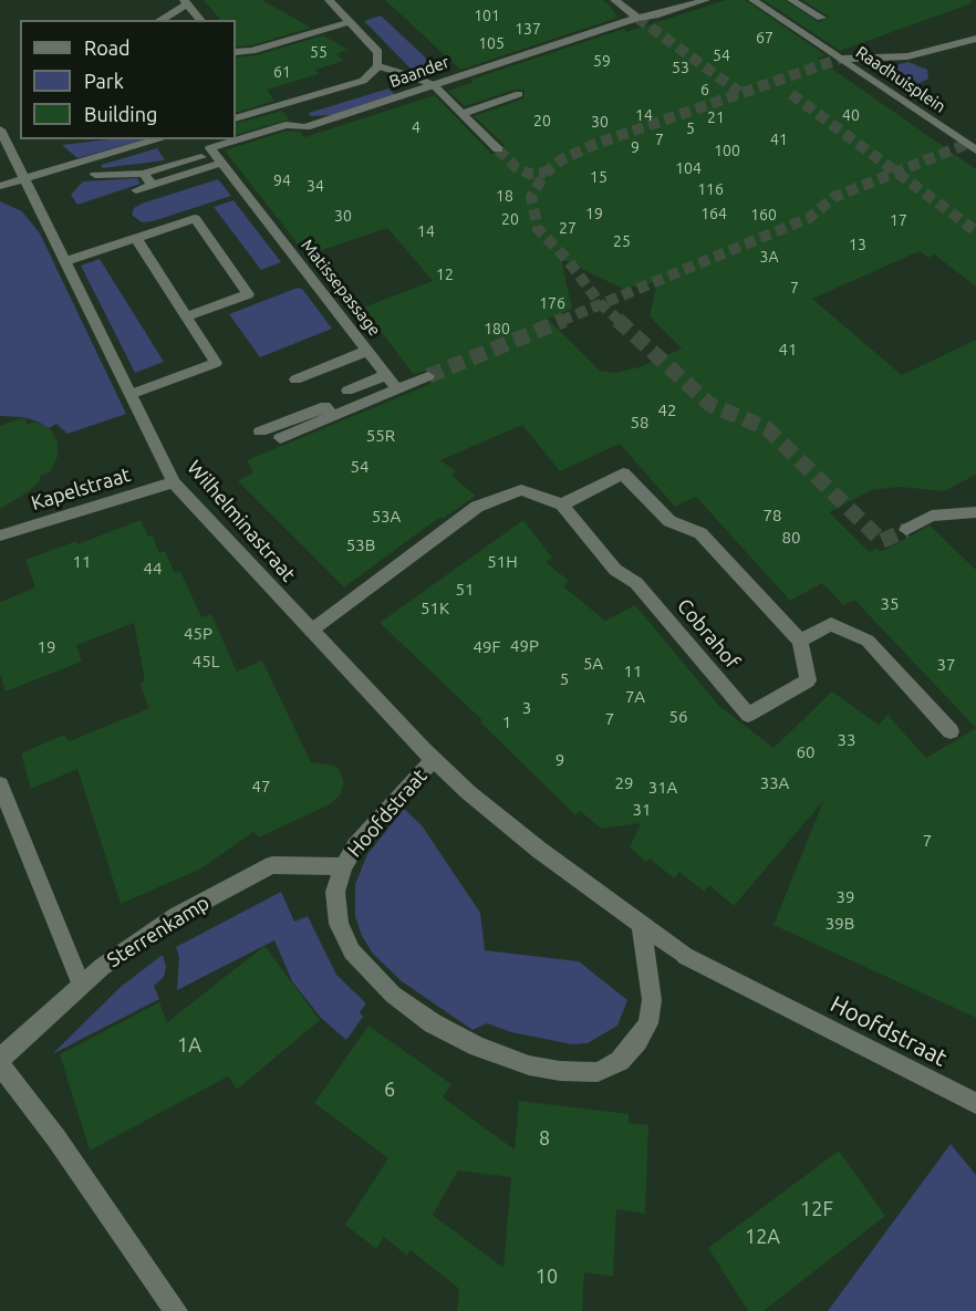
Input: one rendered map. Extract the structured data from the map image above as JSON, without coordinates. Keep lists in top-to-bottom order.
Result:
{
  "streets": {
    "street": [
      "Baander",
      "Raadhuisplein",
      "Matissepassage",
      "Kapelstraat",
      "Wilhelminastraat",
      "Cobrahof",
      "Hoofdstraat",
      "Sterrenkamp"
    ]
  },
  "crossings": [
    ["Baander", "Matissepassage"],
    ["Kapelstraat", "Wilhelminastraat"],
    ["Wilhelminastraat", "Hoofdstraat"],
    ["Hoofdstraat", "Sterrenkamp"]
  ],
  "house_numbers": [
    "101",
    "137",
    "67",
    "105",
    "55",
    "54",
    "59",
    "53",
    "61",
    "6",
    "14",
    "40",
    "21",
    "20",
    "30",
    "4",
    "5",
    "7",
    "41",
    "9",
    "100",
    "104",
    "15",
    "94",
    "34",
    "116",
    "18",
    "19",
    "164",
    "160",
    "30",
    "20",
    "17",
    "27",
    "14",
    "25",
    "13",
    "3A",
    "12",
    "7",
    "176",
    "180",
    "41",
    "42",
    "58",
    "55R",
    "54",
    "78",
    "53A",
    "80",
    "53B",
    "11",
    "51H",
    "44",
    "51",
    "35",
    "51K",
    "45P",
    "49P",
    "19",
    "49F",
    "45L",
    "5A",
    "37",
    "11",
    "5",
    "7A",
    "3",
    "56",
    "7",
    "1",
    "33",
    "60",
    "9",
    "29",
    "33A",
    "47",
    "31A",
    "31",
    "7",
    "39",
    "39B",
    "1A",
    "6",
    "8",
    "12F",
    "12A",
    "10"
  ],
  "legend": ["Road", "Park", "Building"]
}
